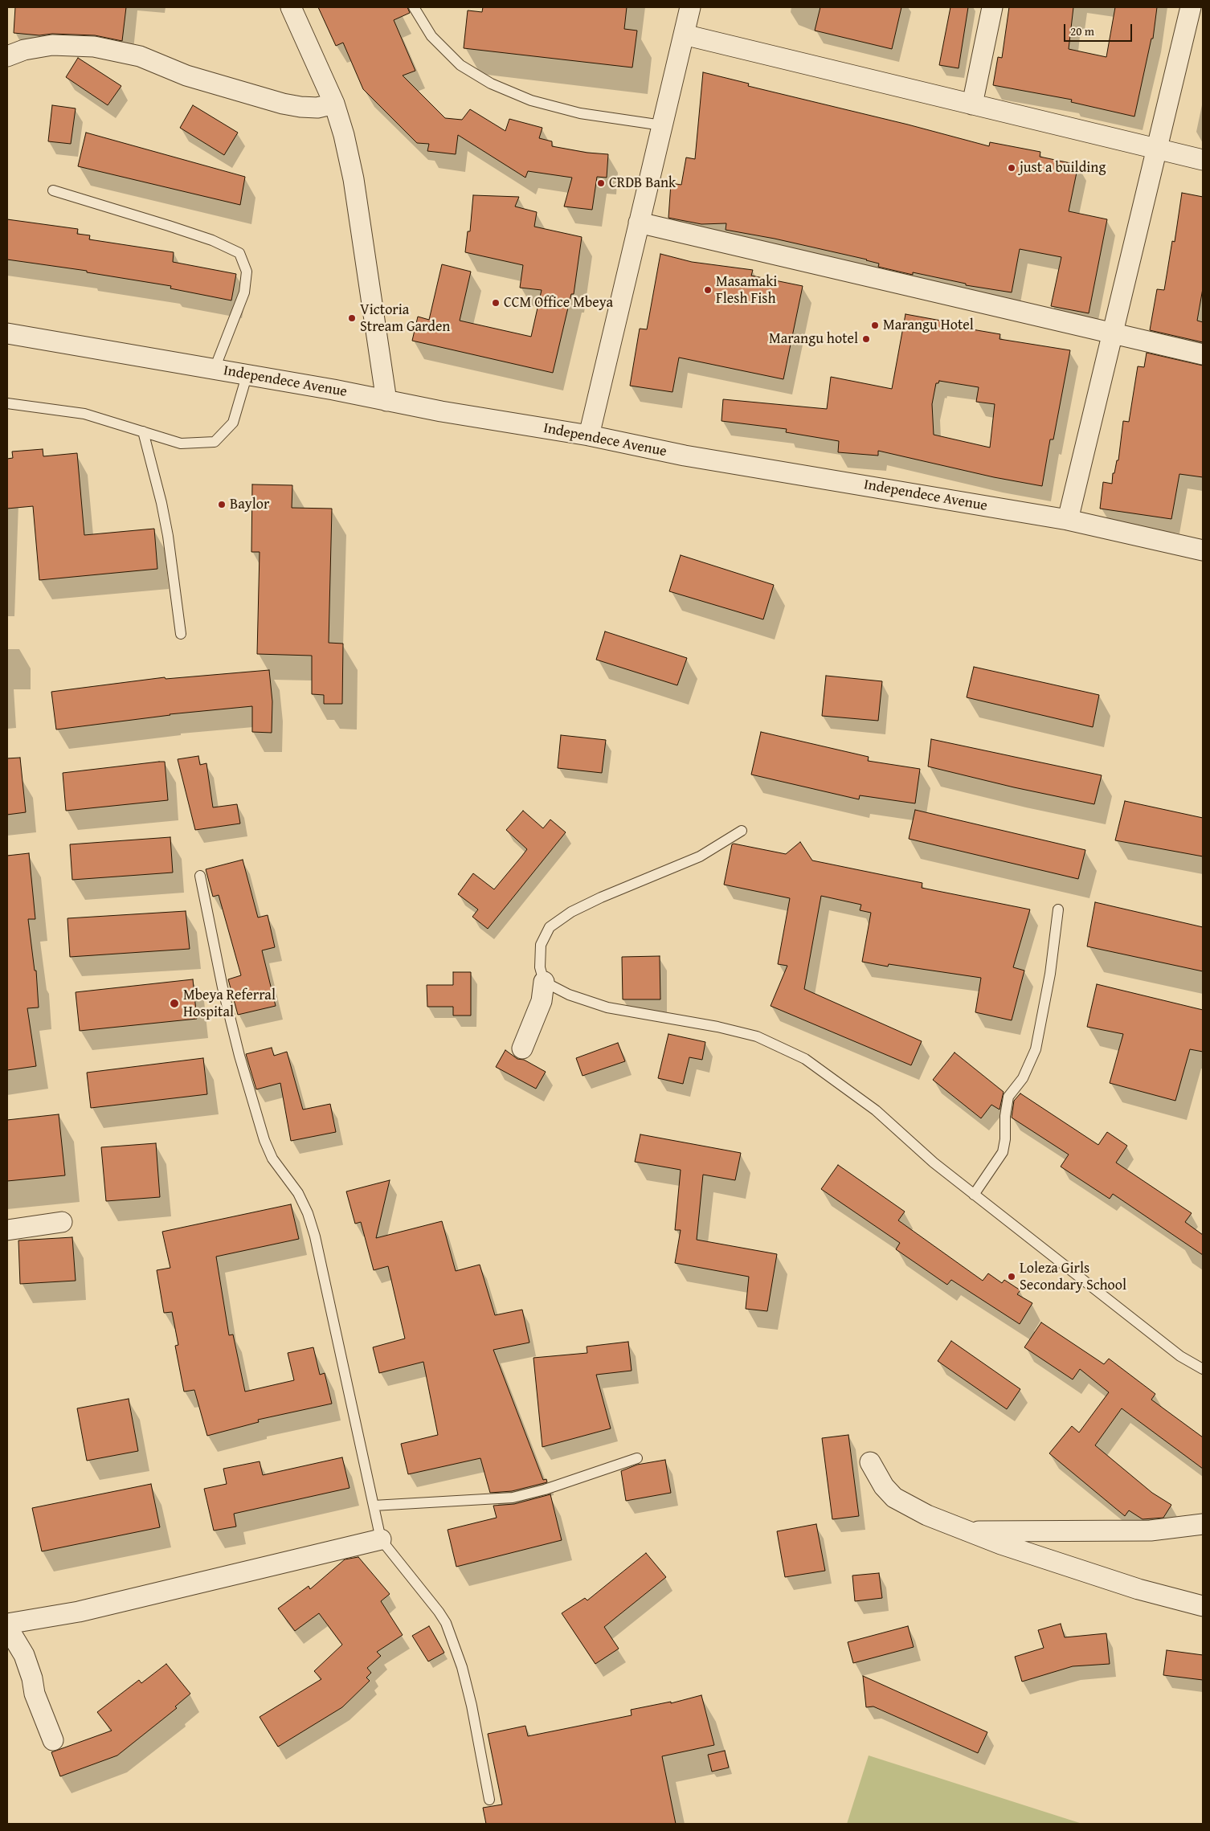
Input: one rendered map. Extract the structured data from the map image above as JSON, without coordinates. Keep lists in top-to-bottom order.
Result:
{
  "streets": {
    "street": ["Independece Avenue"]
  },
  "places": [
    "just a building",
    "CRDB Bank",
    "Masamaki Flesh Fish",
    "CCM Office Mbeya",
    "Victoria Stream Garden",
    "Marangu Hotel",
    "Marangu hotel",
    "Baylor",
    "Mbeya Referral Hospital",
    "Loleza Girls Secondary School"
  ],
  "scale_bar": "20 m"
}
